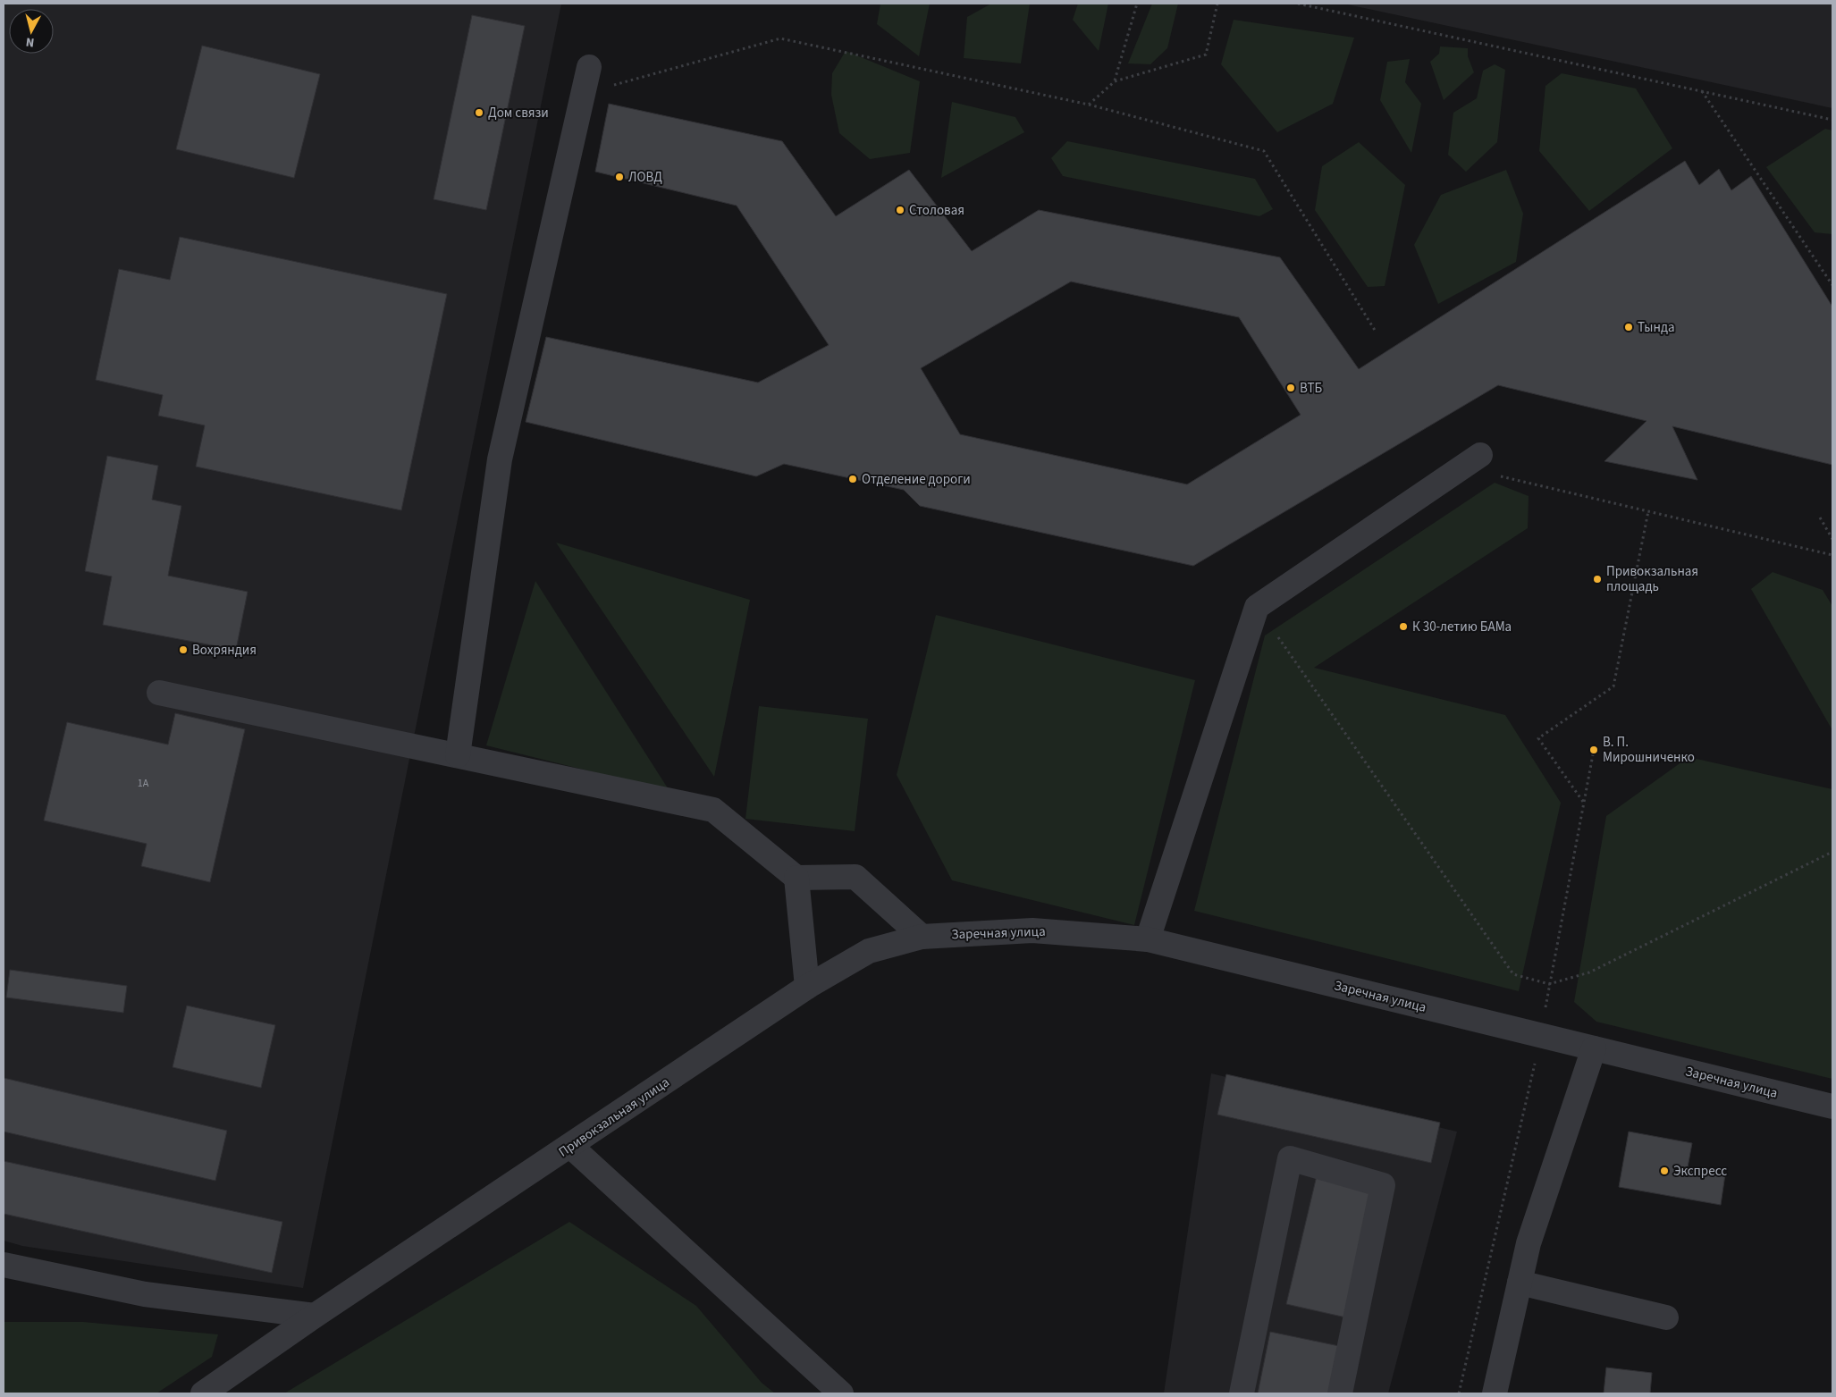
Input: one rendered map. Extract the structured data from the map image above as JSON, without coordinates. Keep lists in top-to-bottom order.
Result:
{
  "streets": {
    "street": ["Заречная улица", "Привокзальная улица"]
  },
  "crossings": [
    ["Заречная улица", "Привокзальная улица"]
  ],
  "places": [
    "Дом связи",
    "ЛОВД",
    "Столовая",
    "Тында",
    "ВТБ",
    "Отделение дороги",
    "Привокзальная площадь",
    "К 30-летию БАМа",
    "Вохряндия",
    "В. П. Мирошниченко",
    "Экспресс"
  ],
  "house_numbers": ["1А"],
  "north": "bottom"
}
